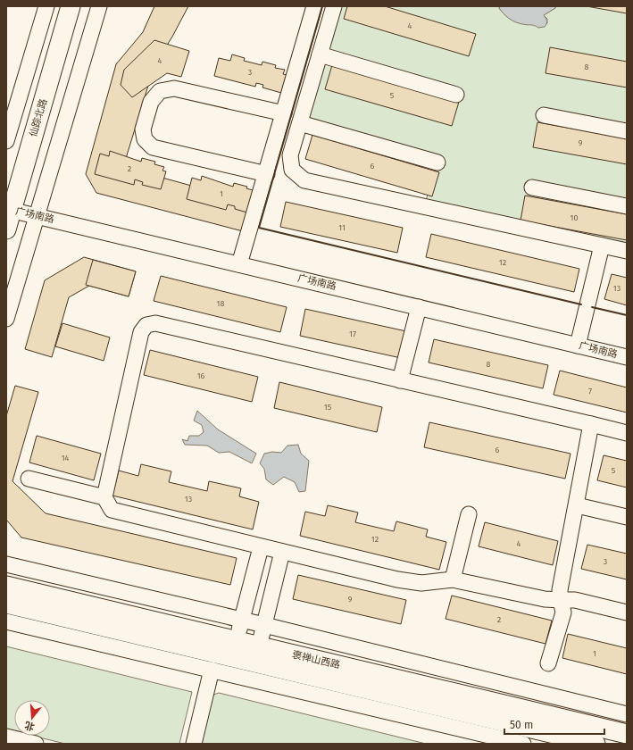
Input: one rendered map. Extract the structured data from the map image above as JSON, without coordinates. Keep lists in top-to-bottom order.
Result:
{
  "streets": {
    "main road": ["仙踪北路", "褒禅山西路"],
    "street": ["广场南路"]
  },
  "crossings": [
    ["仙踪北路", "广场南路"]
  ],
  "house_numbers": [
    "4",
    "4",
    "8",
    "3",
    "5",
    "9",
    "6",
    "2",
    "1",
    "10",
    "11",
    "12",
    "13",
    "18",
    "17",
    "8",
    "16",
    "7",
    "15",
    "6",
    "14",
    "5",
    "13",
    "12",
    "4",
    "3",
    "9",
    "2",
    "1"
  ],
  "scale_bar": "50 m",
  "north": "bottom"
}
